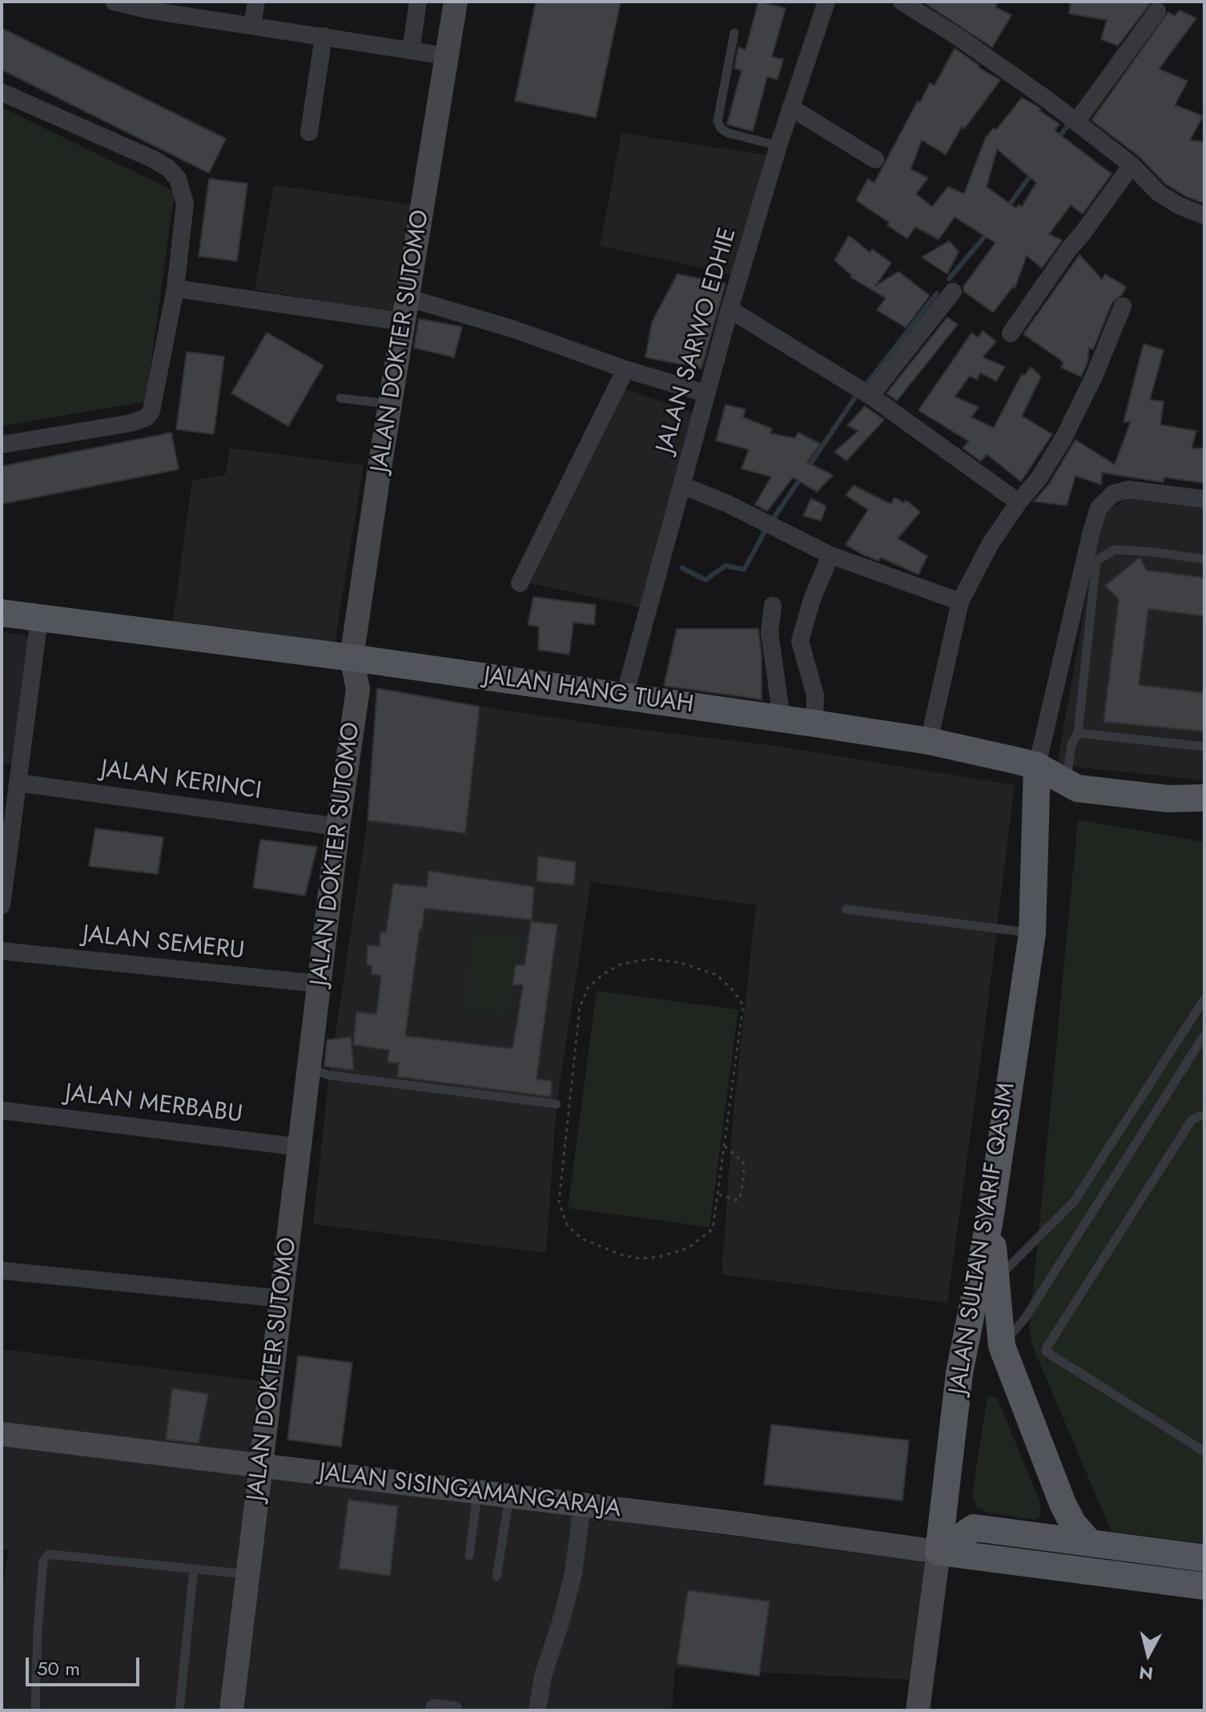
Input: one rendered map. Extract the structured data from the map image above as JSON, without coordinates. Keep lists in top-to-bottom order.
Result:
{
  "streets": {
    "main road": [
      "JALAN DOKTER SUTOMO",
      "JALAN HANG TUAH",
      "JALAN SULTAN SYARIF QASIM",
      "JALAN SISINGAMANGARAJA"
    ],
    "street": [
      "JALAN SARWO EDHIE",
      "JALAN KERINCI",
      "JALAN SEMERU",
      "JALAN MERBABU"
    ]
  },
  "crossings": [
    ["JALAN SARWO EDHIE", "JALAN HANG TUAH"],
    ["JALAN DOKTER SUTOMO", "JALAN HANG TUAH"],
    ["JALAN DOKTER SUTOMO", "JALAN KERINCI"],
    ["JALAN DOKTER SUTOMO", "JALAN SEMERU"],
    ["JALAN DOKTER SUTOMO", "JALAN MERBABU"],
    ["JALAN DOKTER SUTOMO", "JALAN SISINGAMANGARAJA"],
    ["JALAN HANG TUAH", "JALAN SULTAN SYARIF QASIM"],
    ["JALAN SULTAN SYARIF QASIM", "JALAN SISINGAMANGARAJA"]
  ],
  "scale_bar": "50 m",
  "north": "bottom"
}
